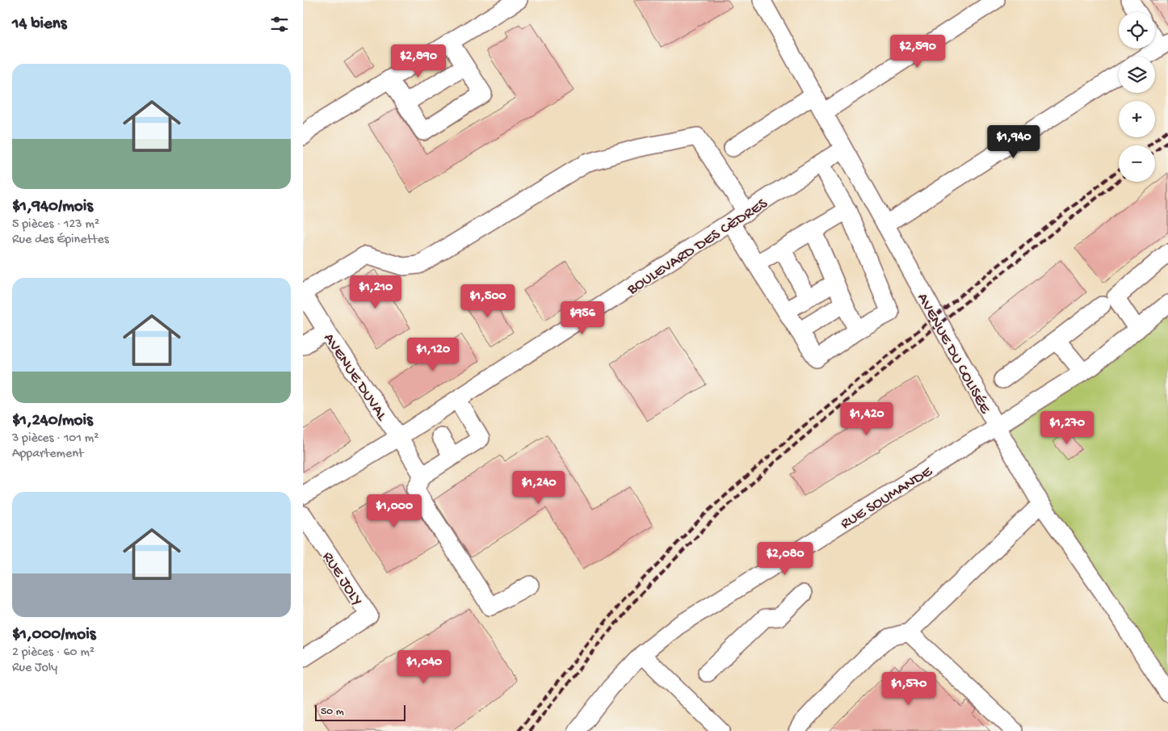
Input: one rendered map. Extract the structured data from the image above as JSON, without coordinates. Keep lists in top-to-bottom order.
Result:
{
  "streets": {
    "street": [
      "BOULEVARD DES CÈDRES",
      "AVENUE DU COLISÉE",
      "AVENUE DUVAL",
      "RUE SOUMANDE",
      "RUE JOLY"
    ]
  },
  "crossings": [
    ["BOULEVARD DES CÈDRES", "AVENUE DU COLISÉE"],
    ["BOULEVARD DES CÈDRES", "AVENUE DUVAL"],
    ["AVENUE DU COLISÉE", "RUE SOUMANDE"]
  ],
  "scale_bar": "50 m",
  "page": {
    "heading": "14 biens",
    "map_buttons": ["+", "−"],
    "price": [
      "$2,590",
      "$2,890",
      "$1,940",
      "$1,210",
      "$1,500",
      "$956",
      "$1,120",
      "$1,420",
      "$1,270",
      "$1,240",
      "$1,000",
      "$2,080",
      "$1,040",
      "$1,570"
    ],
    "list": [
      {
        "name": "$1,940/mois",
        "note": "5 pièces · 123 m² · Rue des Épinettes"
      },
      {
        "name": "$1,240/mois",
        "note": "3 pièces · 101 m² · Appartement"
      },
      {
        "name": "$1,000/mois",
        "note": "2 pièces · 60 m² · Rue Joly"
      }
    ],
    "scale": "50 m"
  }
}
